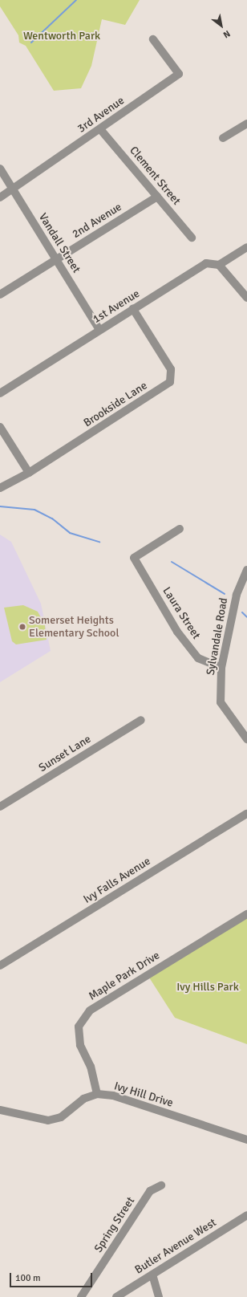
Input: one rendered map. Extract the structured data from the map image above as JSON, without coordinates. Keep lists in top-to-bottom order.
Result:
{
  "streets": {
    "street": [
      "3rd Avenue",
      "Clement Street",
      "2nd Avenue",
      "Vandall Street",
      "1st Avenue",
      "Brookside Lane",
      "Laura Street",
      "Sylvandale Road",
      "Sunset Lane",
      "Ivy Falls Avenue",
      "Maple Park Drive",
      "Ivy Hill Drive",
      "Spring Street",
      "Butler Avenue West"
    ]
  },
  "crossings": [
    ["3rd Avenue", "Clement Street"],
    ["3rd Avenue", "Vandall Street"],
    ["Clement Street", "2nd Avenue"],
    ["2nd Avenue", "Vandall Street"],
    ["Vandall Street", "1st Avenue"],
    ["1st Avenue", "Brookside Lane"],
    ["Laura Street", "Sylvandale Road"],
    ["Maple Park Drive", "Ivy Hill Drive"]
  ],
  "parks": ["Wentworth Park", "Ivy Hills Park"],
  "places": ["Somerset Heights Elementary School"],
  "scale_bar": "100 m",
  "north": "bottom right"
}
